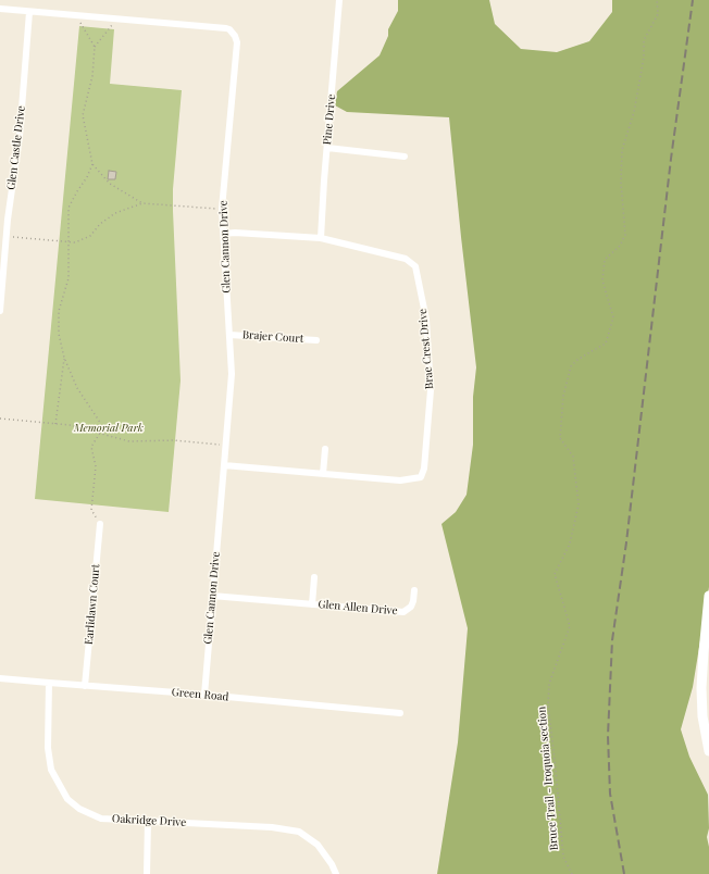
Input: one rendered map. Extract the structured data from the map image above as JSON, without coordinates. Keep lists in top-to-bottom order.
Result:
{
  "streets": {
    "street": [
      "Pine Drive",
      "Glen Castle Drive",
      "Glen Cannon Drive",
      "Brajer Court",
      "Brae Crest Drive",
      "Earlidawn Court",
      "Glen Allen Drive",
      "Green Road",
      "Oakridge Drive"
    ],
    "path": ["Bruce Trail - Iroquoia section"]
  },
  "crossings": [
    ["Pine Drive", "Brae Crest Drive"],
    ["Glen Castle Drive", "Glen Cannon Drive"],
    ["Glen Cannon Drive", "Brajer Court"],
    ["Glen Cannon Drive", "Brae Crest Drive"],
    ["Glen Cannon Drive", "Glen Allen Drive"],
    ["Glen Cannon Drive", "Green Road"],
    ["Earlidawn Court", "Green Road"],
    ["Green Road", "Oakridge Drive"]
  ],
  "parks": ["Memorial Park"]
}
